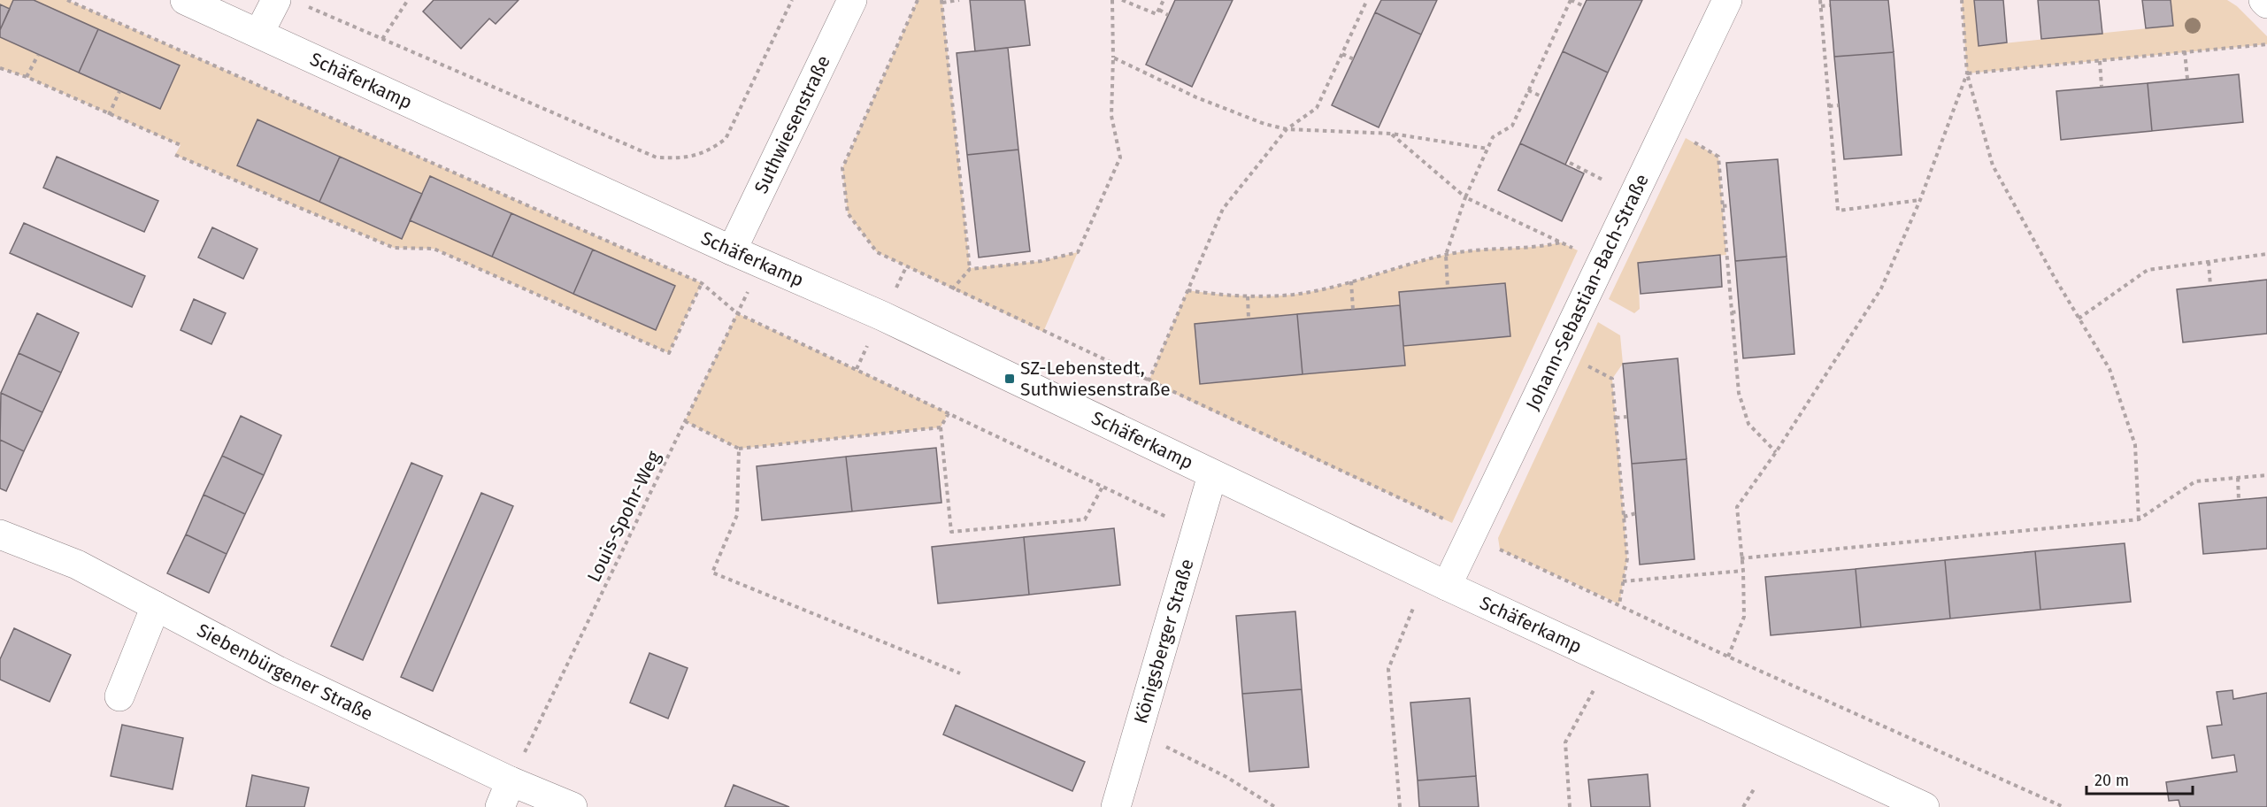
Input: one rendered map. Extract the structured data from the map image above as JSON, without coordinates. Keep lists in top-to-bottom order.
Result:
{
  "streets": {
    "street": [
      "Schäferkamp",
      "Suthwiesenstraße",
      "Johann-Sebastian-Bach-Straße",
      "Königsberger Straße",
      "Siebenbürgener Straße"
    ],
    "path": ["Louis-Spohr-Weg"]
  },
  "crossings": [
    ["Schäferkamp", "Suthwiesenstraße"],
    ["Schäferkamp", "Johann-Sebastian-Bach-Straße"],
    ["Schäferkamp", "Louis-Spohr-Weg"],
    ["Schäferkamp", "Königsberger Straße"],
    ["Louis-Spohr-Weg", "Siebenbürgener Straße"]
  ],
  "places": {
    "transit": ["SZ-Lebenstedt, Suthwiesenstraße"]
  },
  "scale_bar": "20 m"
}
